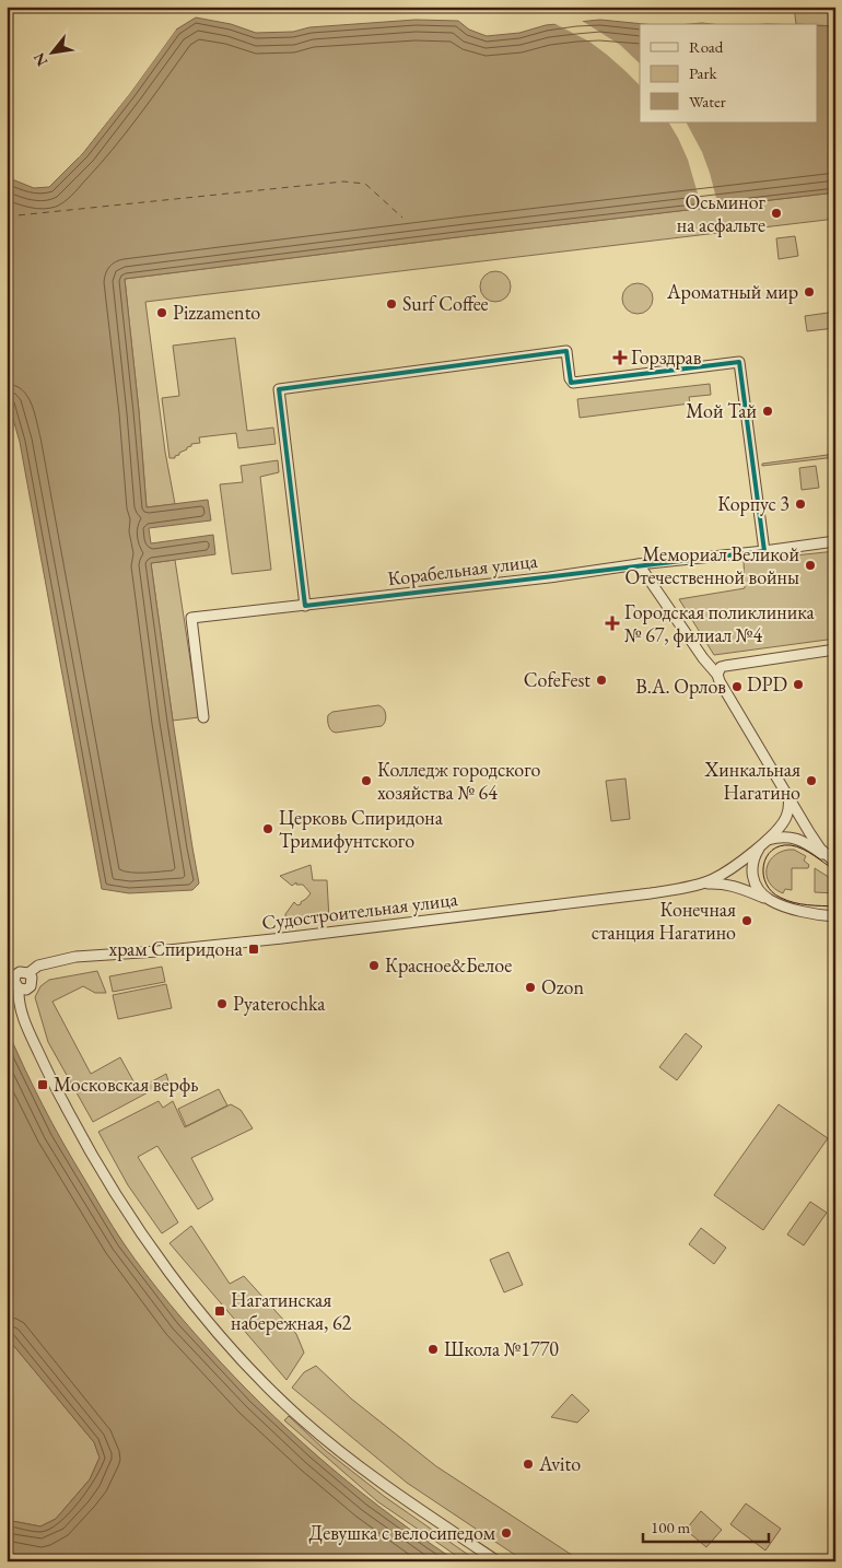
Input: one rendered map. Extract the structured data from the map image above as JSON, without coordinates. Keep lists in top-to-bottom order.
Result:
{
  "streets": {
    "street": ["Корабельная улица", "Судостроительная улица"]
  },
  "places": {
    "other": [
      "Осьминог на асфальте",
      "Ароматный мир",
      "Surf Coffee",
      "Pizzamento",
      "Мой Тай",
      "Корпус 3",
      "Мемориал Великой Отечественной войны",
      "CofeFest",
      "DPD",
      "В.А. Орлов",
      "Колледж городского хозяйства № 64",
      "Хинкальная Нагатино",
      "Церковь Спиридона Тримифунтского",
      "Конечная станция Нагатино",
      "Красное&Белое",
      "Ozon",
      "Pyaterochka",
      "Школа №1770",
      "Avito",
      "Девушка с велосипедом"
    ],
    "health": ["Горздрав", "Городская поликлиника № 67, филиал №4"],
    "transit": ["храм Спиридона", "Московская верфь", "Нагатинская набережная, 62"]
  },
  "legend": ["Road", "Park", "Water"],
  "scale_bar": "100 m",
  "north": "bottom left"
}
